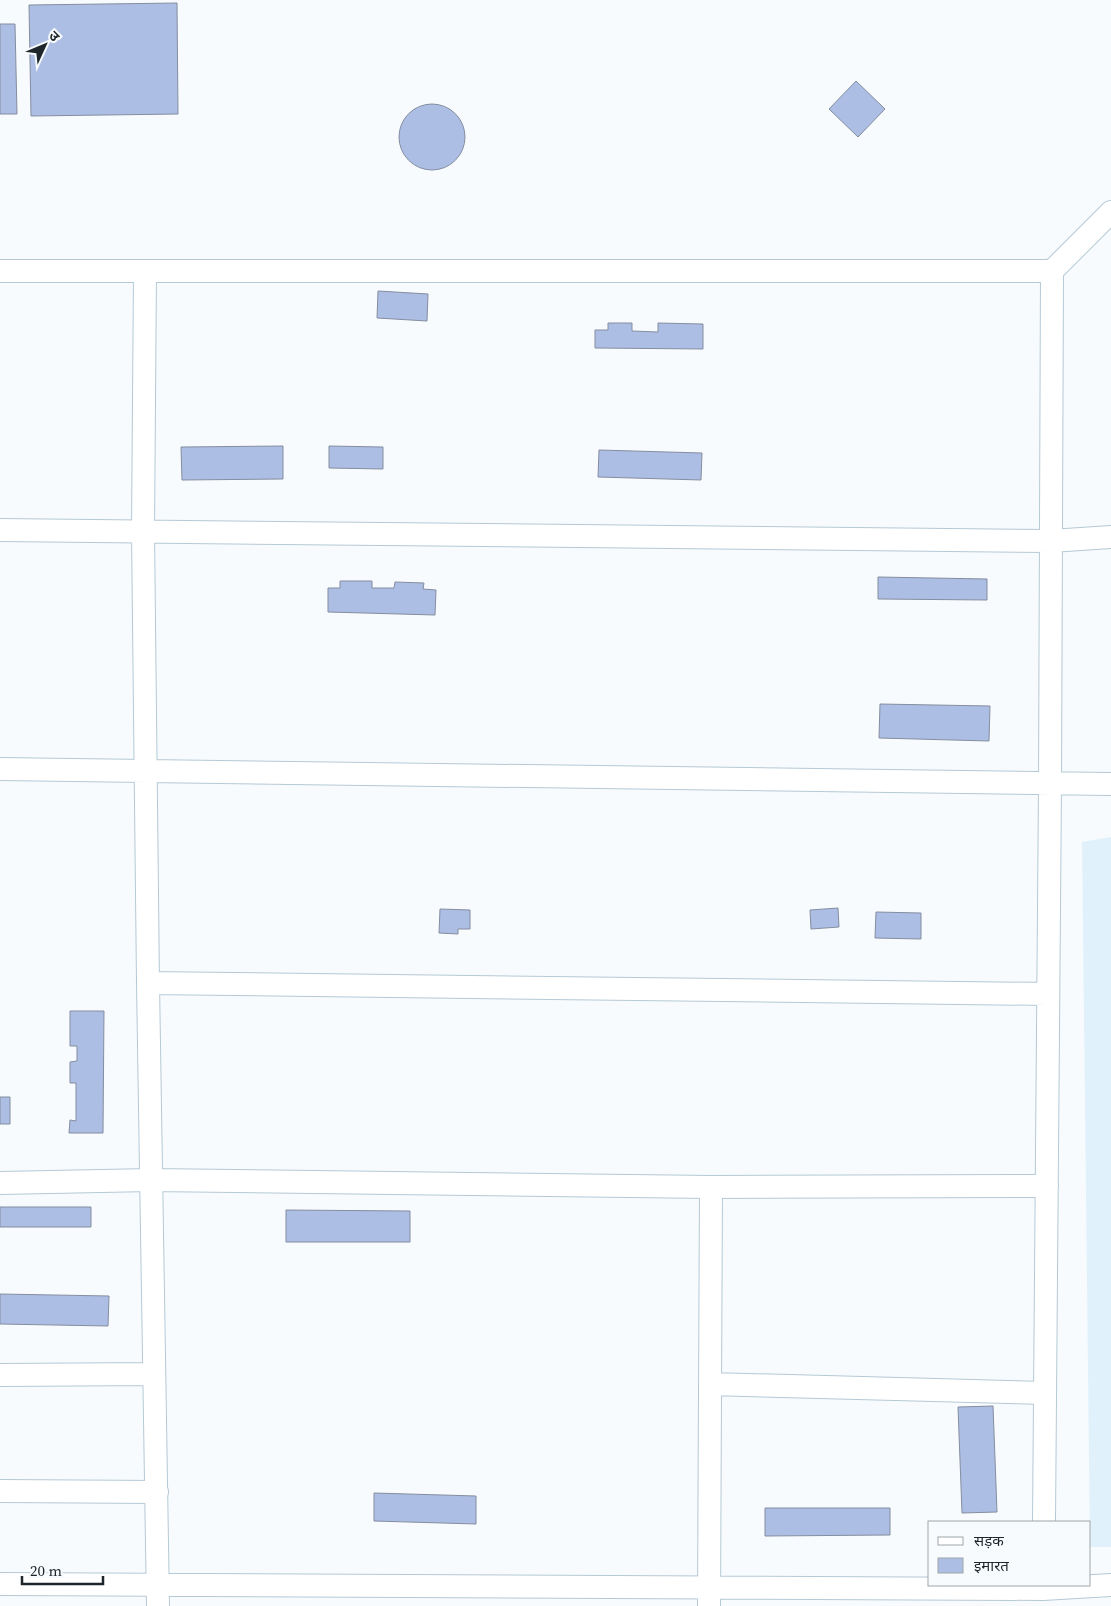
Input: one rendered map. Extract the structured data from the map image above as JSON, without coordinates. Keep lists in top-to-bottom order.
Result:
{
  "legend": ["सड़क", "इमारत"],
  "scale_bar": "20 m",
  "north": "top right"
}
